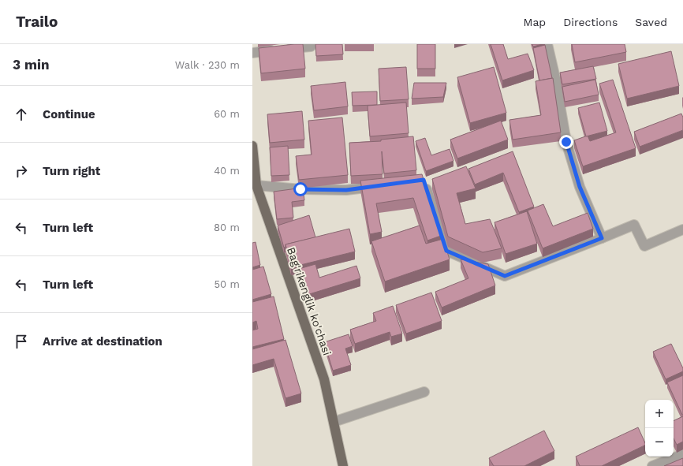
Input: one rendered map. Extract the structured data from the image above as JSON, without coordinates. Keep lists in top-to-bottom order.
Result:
{
  "streets": {
    "main road": ["Bag'rikenglik ko'chasi"]
  },
  "page": {
    "header": "Trailo",
    "nav": ["Map", "Directions", "Saved"],
    "heading": ["3 min", "Walk · 230 m"],
    "list": [
      ["Continue", "60 m"],
      ["Turn right", "40 m"],
      ["Turn left", "80 m"],
      ["Turn left", "50 m"],
      "Arrive at destination"
    ],
    "map_buttons": ["+", "−"]
  }
}
